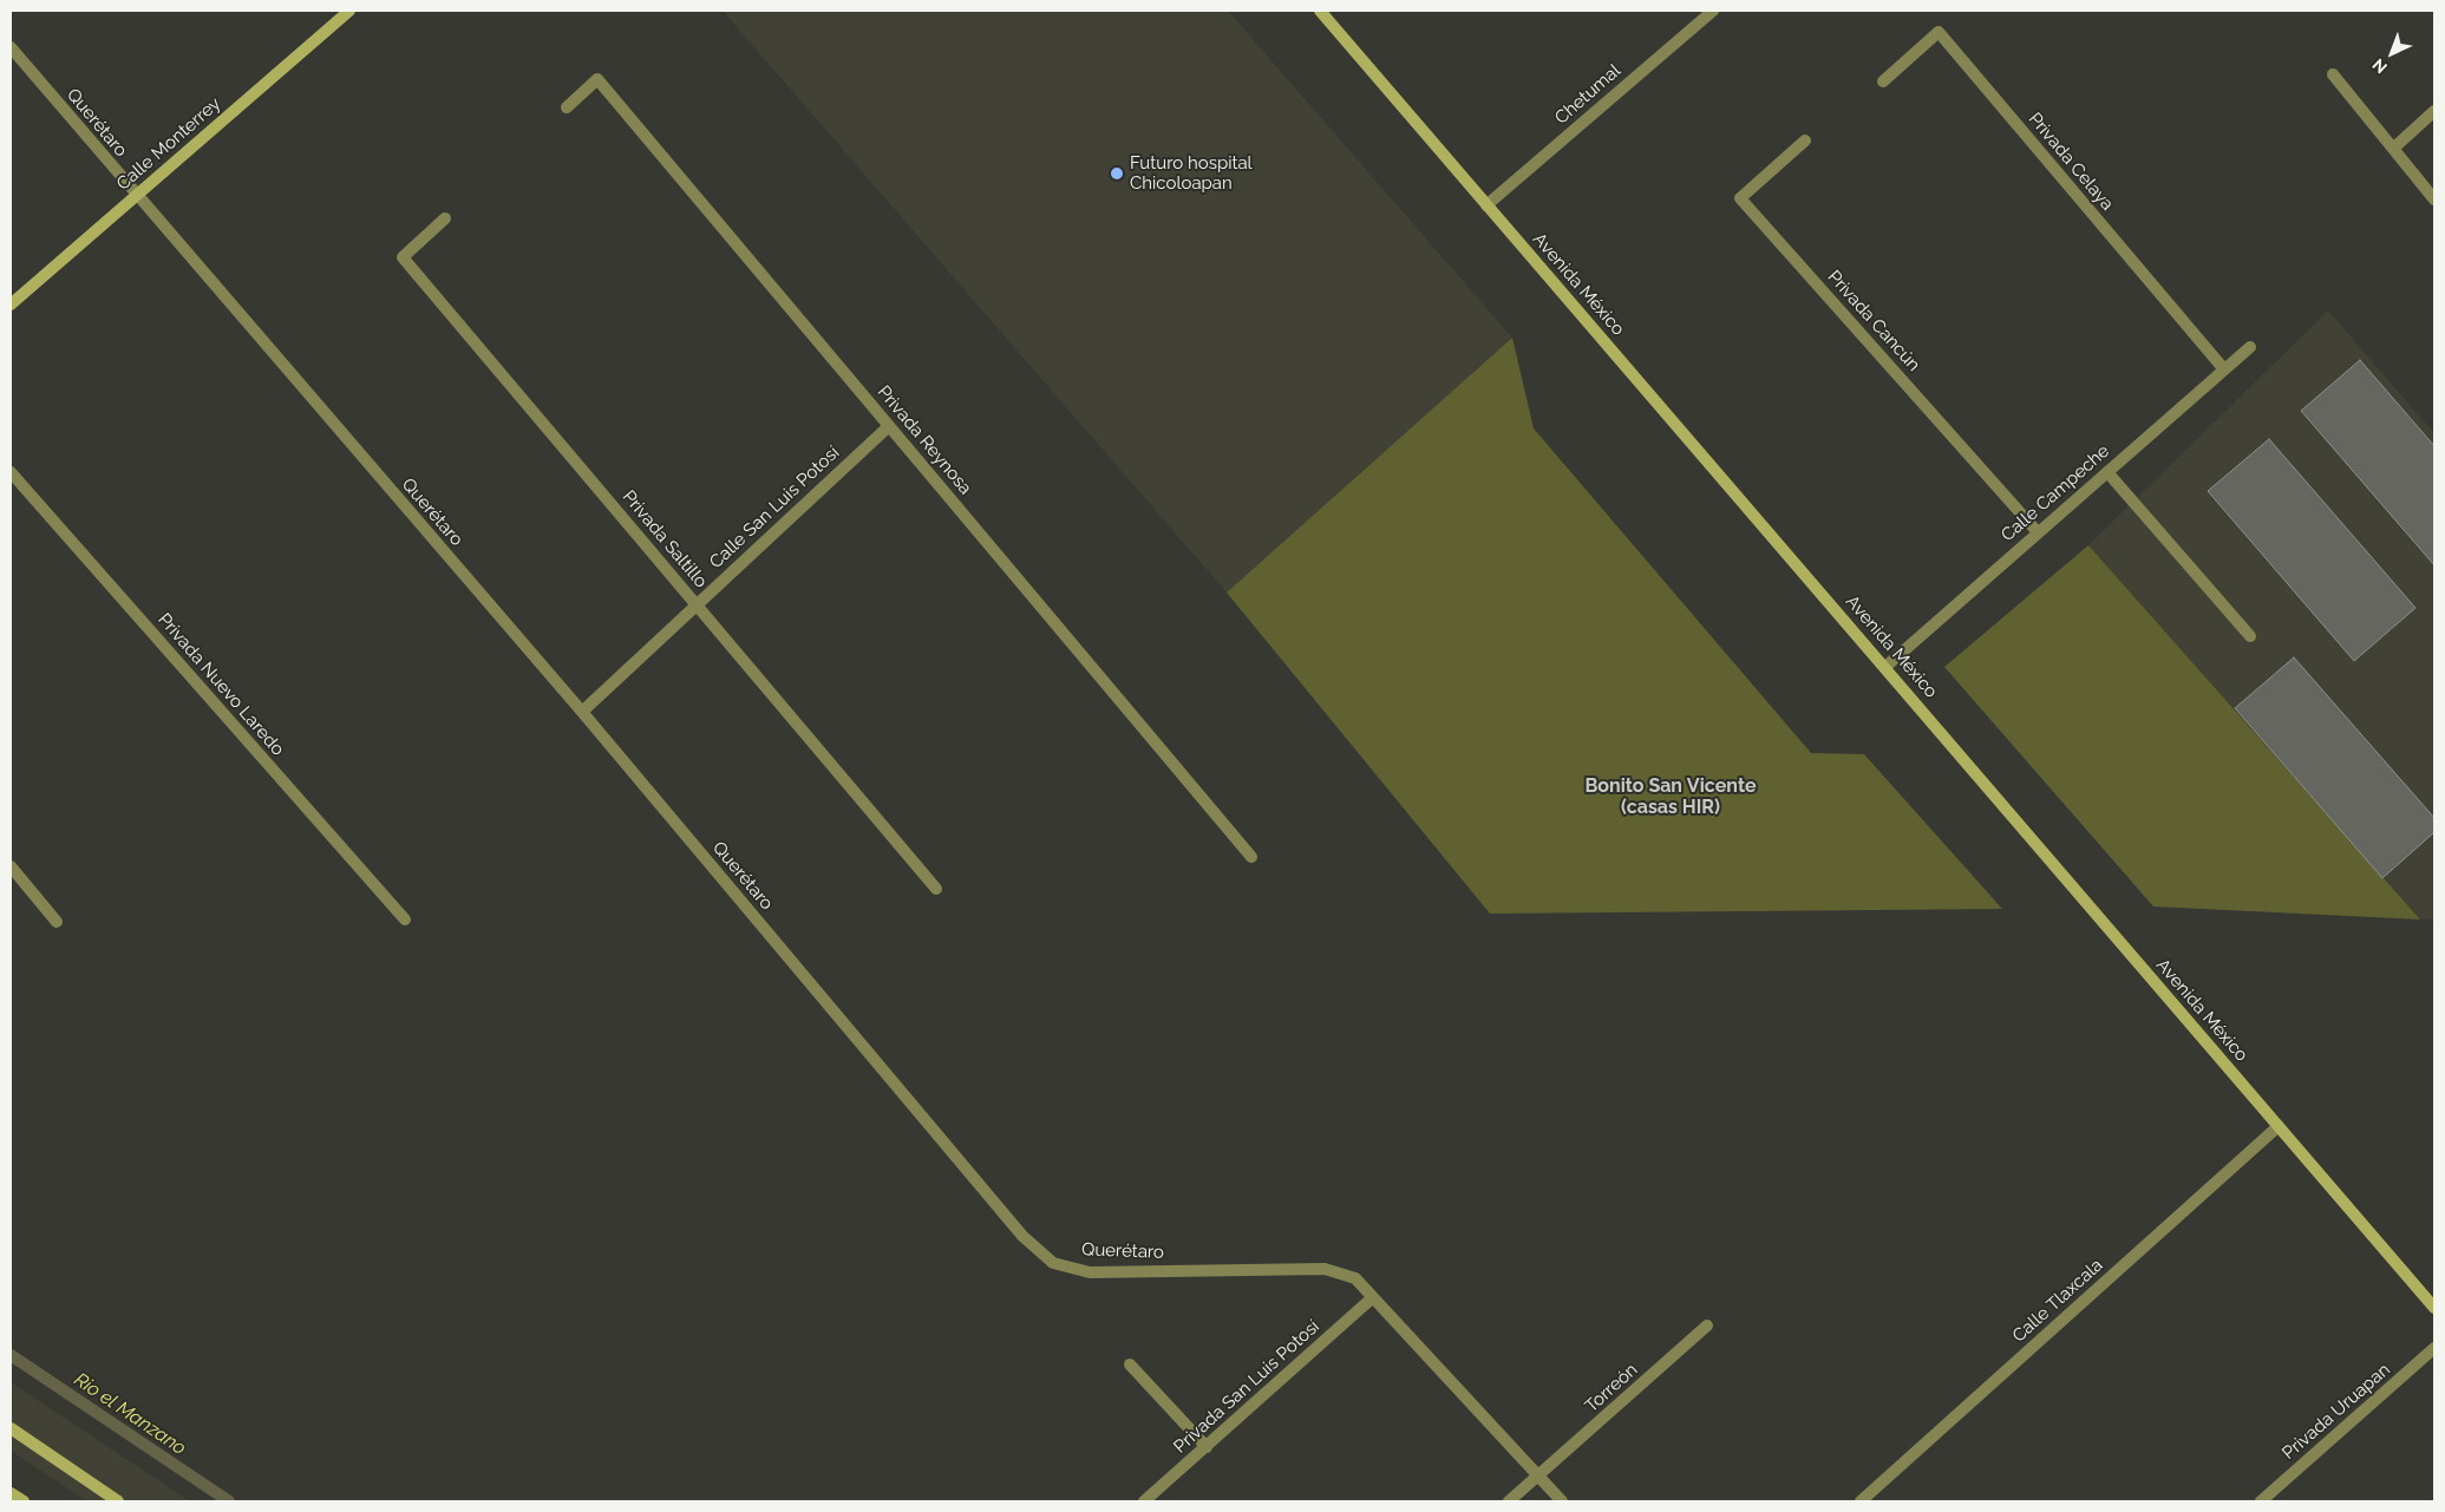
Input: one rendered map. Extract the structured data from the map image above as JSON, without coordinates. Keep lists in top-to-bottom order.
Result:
{
  "streets": {
    "street": [
      "Chetumal",
      "Querétaro",
      "Calle Monterrey",
      "Privada Celaya",
      "Avenida México",
      "Privada Cancún",
      "Privada Reynosa",
      "Calle Campeche",
      "Calle San Luis Potosí",
      "Privada Saltillo",
      "Privada Nuevo Laredo",
      "Calle Tlaxcala",
      "Privada San Luis Potosí",
      "Torreón",
      "Privada Uruapan"
    ]
  },
  "crossings": [
    ["Chetumal", "Avenida México"],
    ["Querétaro", "Calle Monterrey"],
    ["Querétaro", "Calle San Luis Potosí"],
    ["Querétaro", "Privada San Luis Potosí"],
    ["Querétaro", "Torreón"],
    ["Privada Celaya", "Calle Campeche"],
    ["Avenida México", "Calle Campeche"],
    ["Avenida México", "Calle Tlaxcala"],
    ["Privada Cancún", "Calle Campeche"],
    ["Privada Reynosa", "Calle San Luis Potosí"],
    ["Calle San Luis Potosí", "Privada Saltillo"]
  ],
  "districts": ["Bonito San Vicente (casas HIR)"],
  "water": ["Rio el Manzano"],
  "places": ["Futuro hospital Chicoloapan"],
  "north": "bottom left"
}
